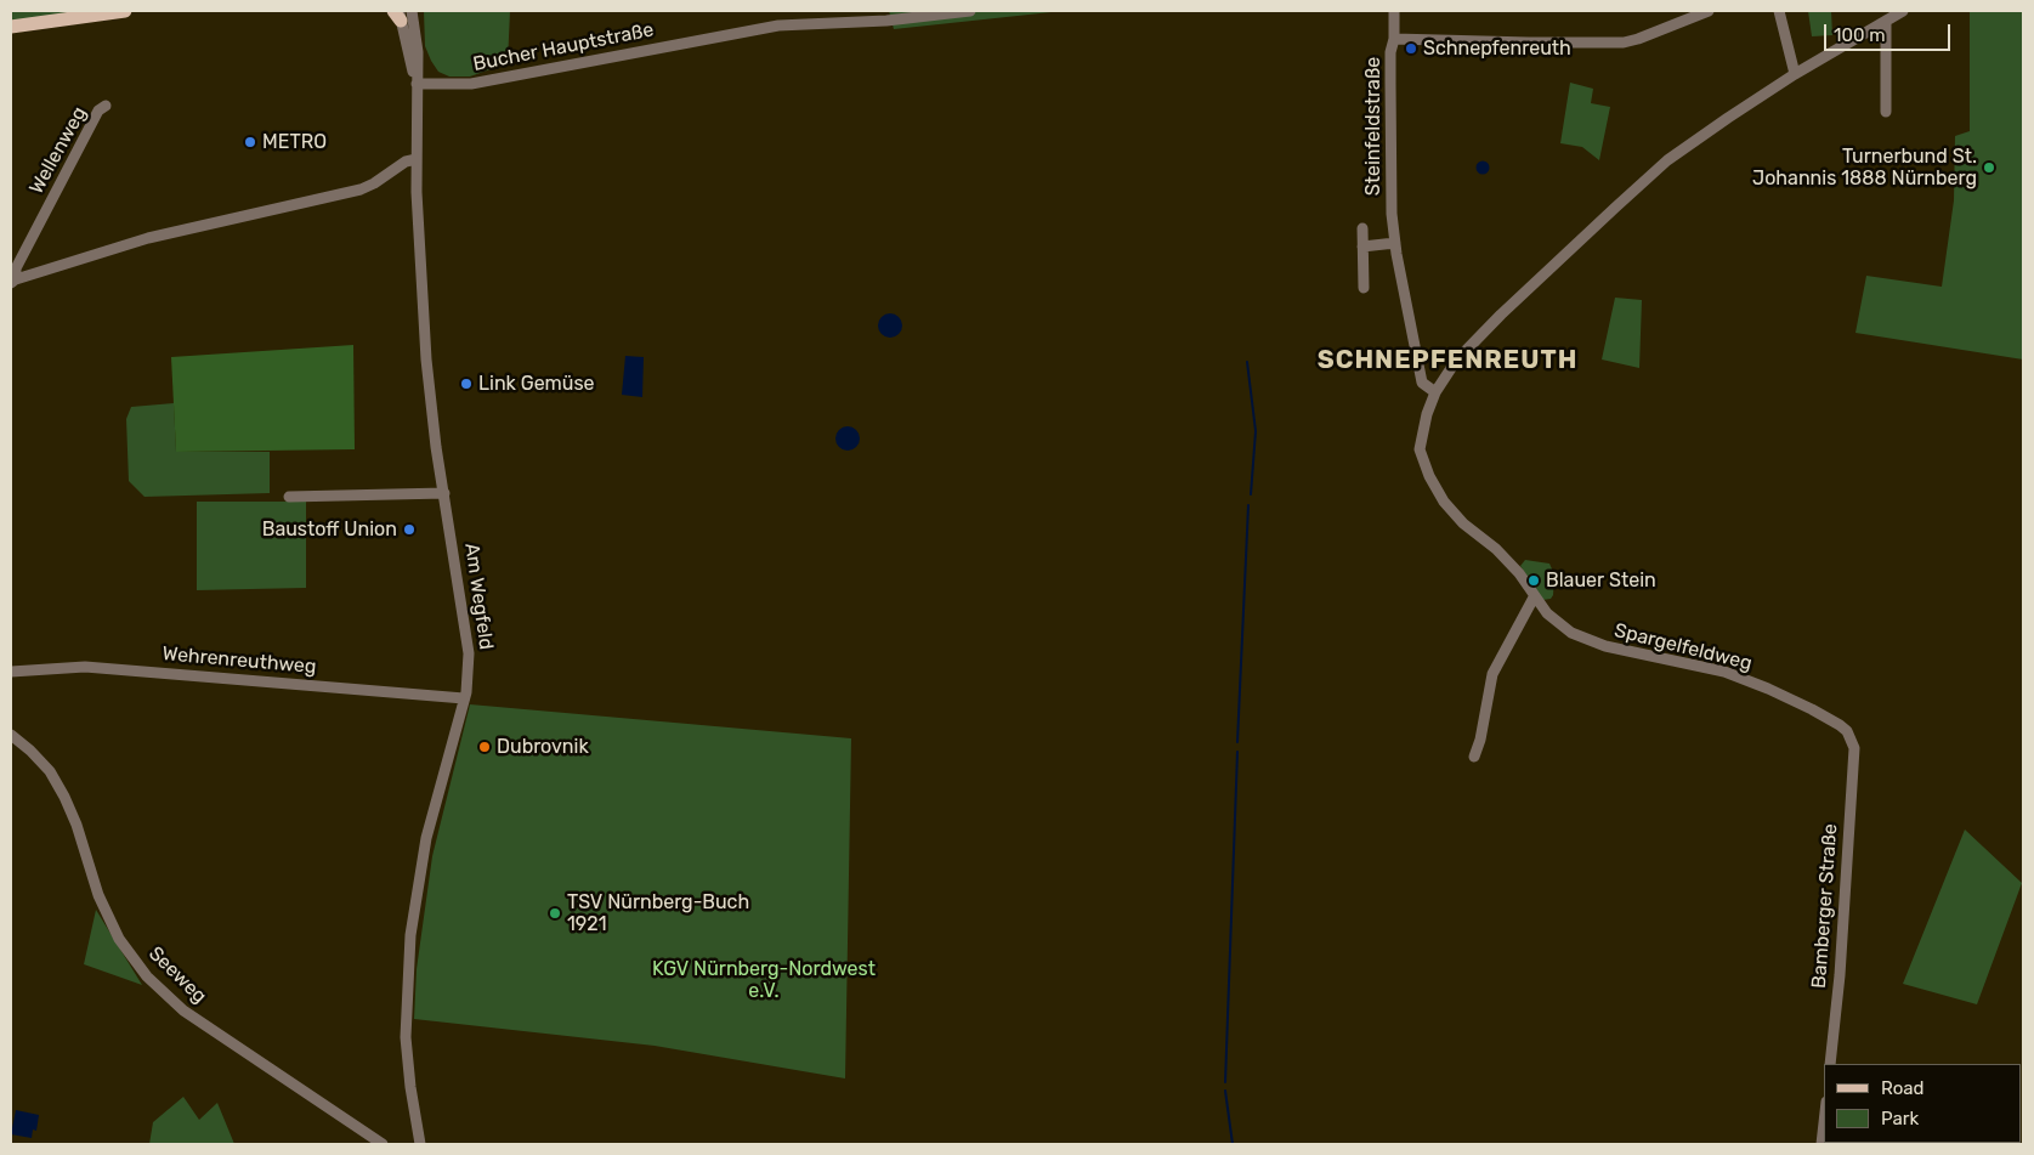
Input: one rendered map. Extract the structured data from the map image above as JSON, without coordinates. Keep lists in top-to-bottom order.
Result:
{
  "streets": {
    "street": [
      "Bucher Hauptstraße",
      "Steinfeldstraße",
      "Wellenweg",
      "Am Wegfeld",
      "Spargelfeldweg",
      "Wehrenreuthweg",
      "Bamberger Straße",
      "Seeweg"
    ]
  },
  "crossings": [
    ["Bucher Hauptstraße", "Am Wegfeld"],
    ["Steinfeldstraße", "Spargelfeldweg"],
    ["Am Wegfeld", "Wehrenreuthweg"],
    ["Spargelfeldweg", "Bamberger Straße"]
  ],
  "districts": ["SCHNEPFENREUTH"],
  "parks": ["KGV Nürnberg-Nordwest e.V."],
  "places": [
    "Schnepfenreuth",
    "METRO",
    "Turnerbund St. Johannis 1888 Nürnberg",
    "Link Gemüse",
    "Baustoff Union",
    "Blauer Stein",
    "Dubrovnik",
    "TSV Nürnberg-Buch 1921"
  ],
  "legend": ["Road", "Park"],
  "scale_bar": "100 m"
}
